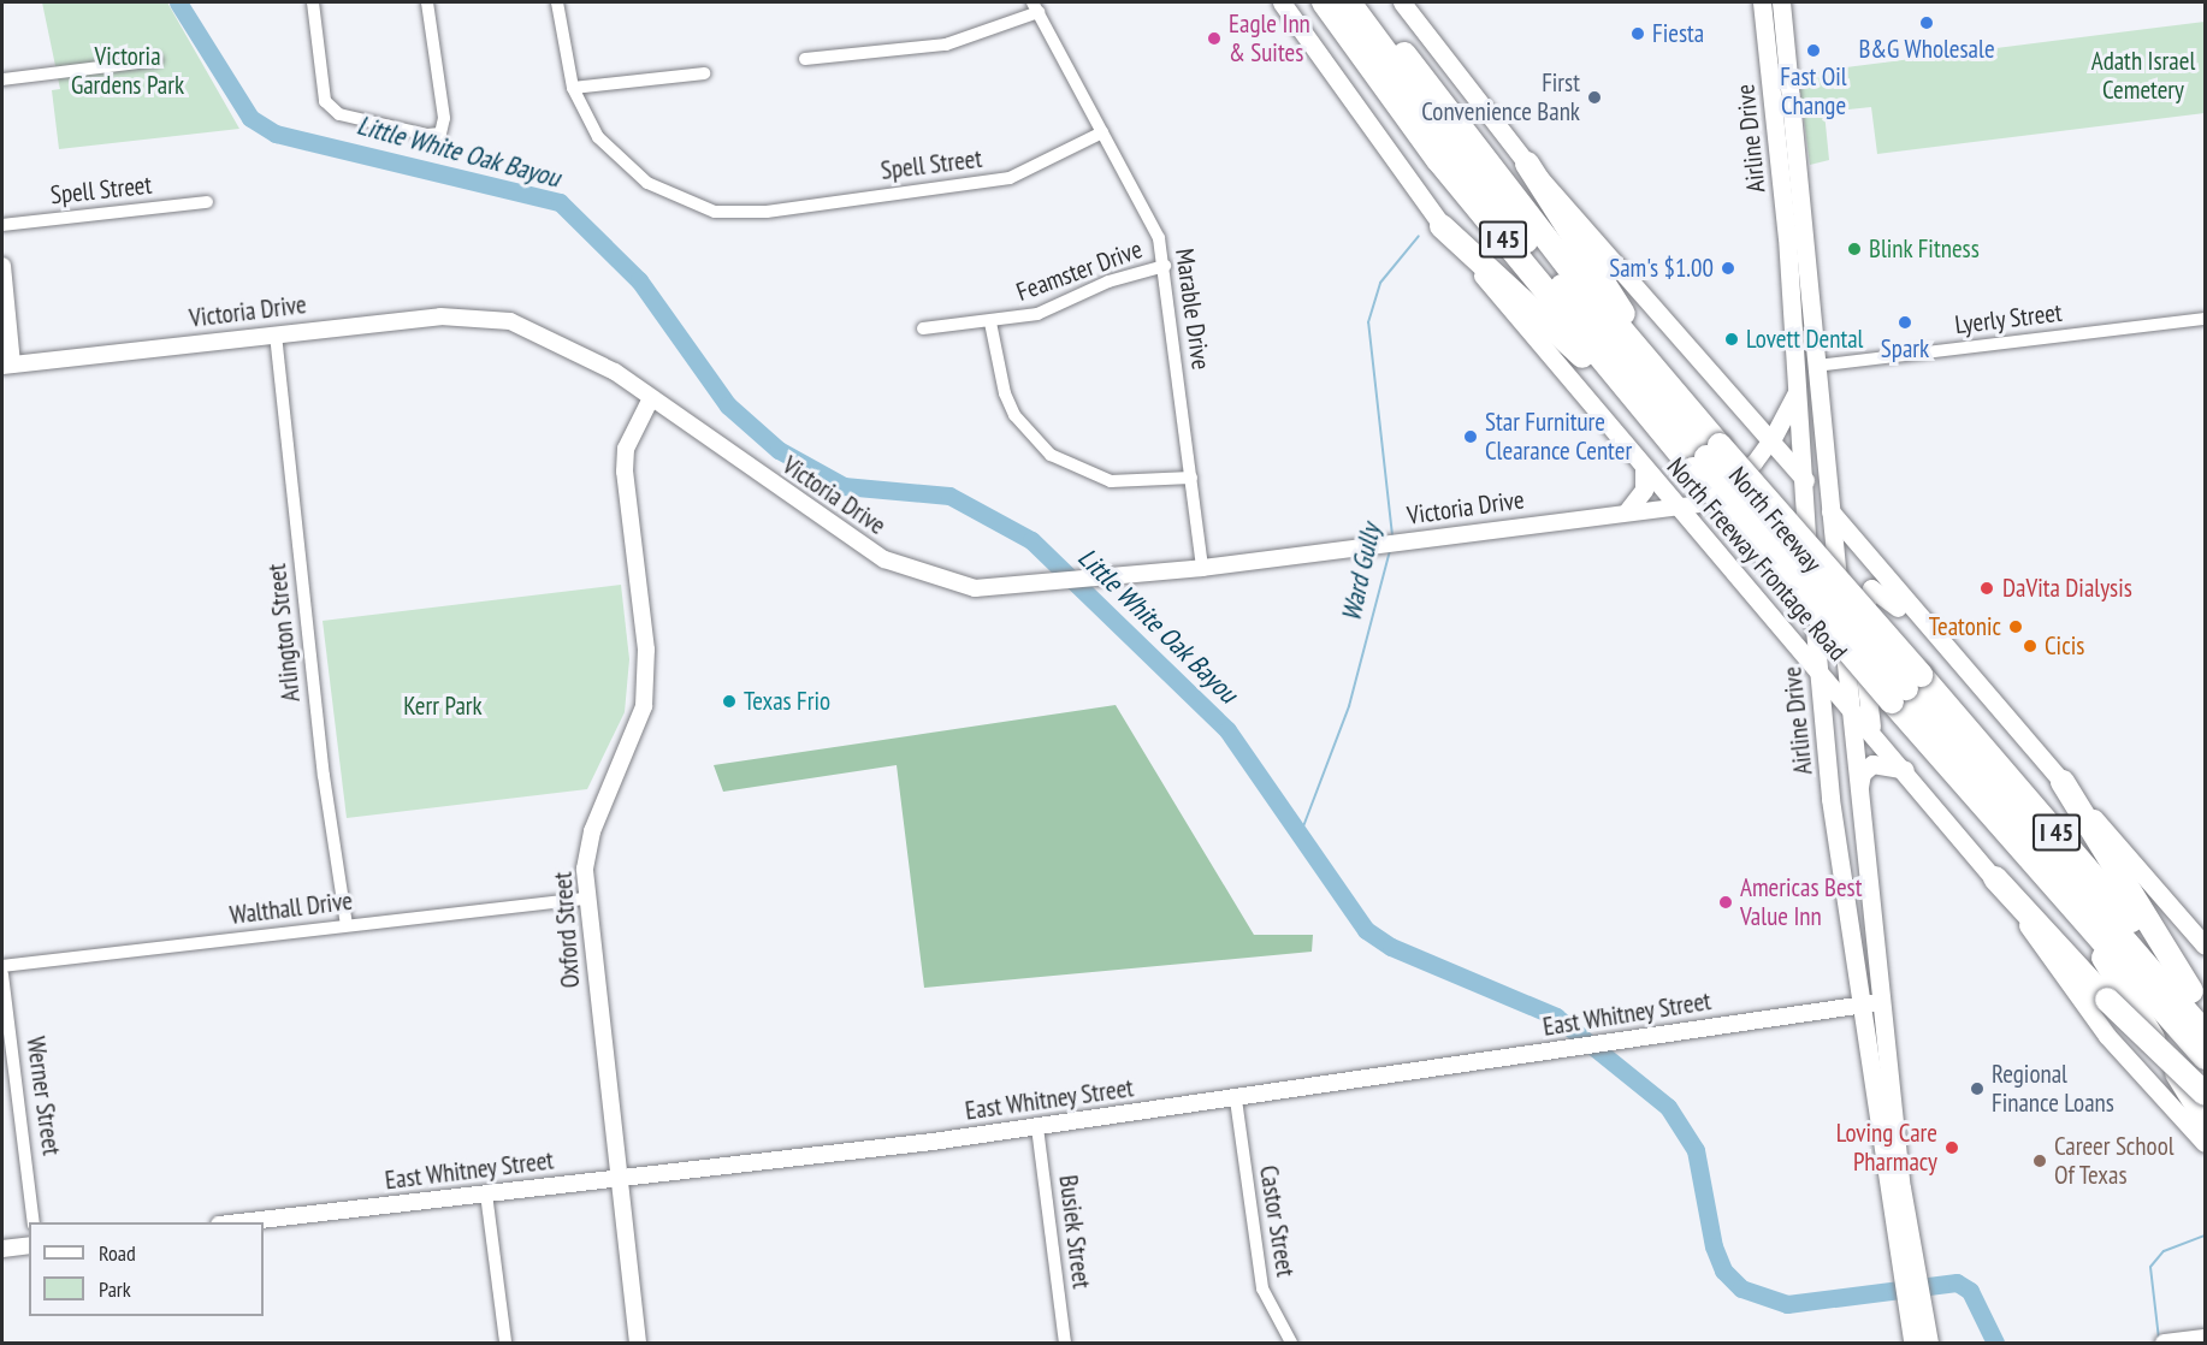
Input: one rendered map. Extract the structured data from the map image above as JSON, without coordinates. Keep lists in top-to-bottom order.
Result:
{
  "streets": {
    "highway": ["I 45", "North Freeway"],
    "main road": ["Airline Drive", "North Freeway Frontage Road"],
    "street": [
      "Spell Street",
      "Feamster Drive",
      "Marable Drive",
      "Victoria Drive",
      "Lyerly Street",
      "Arlington Street",
      "Walthall Drive",
      "Oxford Street",
      "East Whitney Street",
      "Werner Street",
      "Castor Street",
      "Busiek Street"
    ]
  },
  "crossings": [
    ["Airline Drive", "Lyerly Street"],
    ["Airline Drive", "North Freeway Frontage Road"],
    ["Airline Drive", "East Whitney Street"],
    ["Spell Street", "Marable Drive"],
    ["Feamster Drive", "Marable Drive"],
    ["Marable Drive", "Victoria Drive"],
    ["Victoria Drive", "North Freeway Frontage Road"],
    ["Victoria Drive", "Arlington Street"],
    ["Victoria Drive", "Oxford Street"],
    ["Arlington Street", "Walthall Drive"],
    ["Walthall Drive", "Oxford Street"],
    ["Oxford Street", "East Whitney Street"],
    ["East Whitney Street", "Castor Street"],
    ["East Whitney Street", "Busiek Street"]
  ],
  "water": ["Little White Oak Bayou", "Ward Gully"],
  "parks": ["Victoria Gardens Park", "Adath Israel Cemetery", "Kerr Park"],
  "places": [
    "B&G Wholesale",
    "Fiesta",
    "Eagle Inn & Suites",
    "Fast Oil Change",
    "First Convenience Bank",
    "Blink Fitness",
    "Sam's $1.00",
    "Spark",
    "Lovett Dental",
    "Star Furniture Clearance Center",
    "DaVita Dialysis",
    "Teatonic",
    "Cicis",
    "Texas Frio",
    "Americas Best Value Inn",
    "Regional Finance Loans",
    "Loving Care Pharmacy",
    "Career School Of Texas"
  ],
  "legend": ["Road", "Park"]
}
